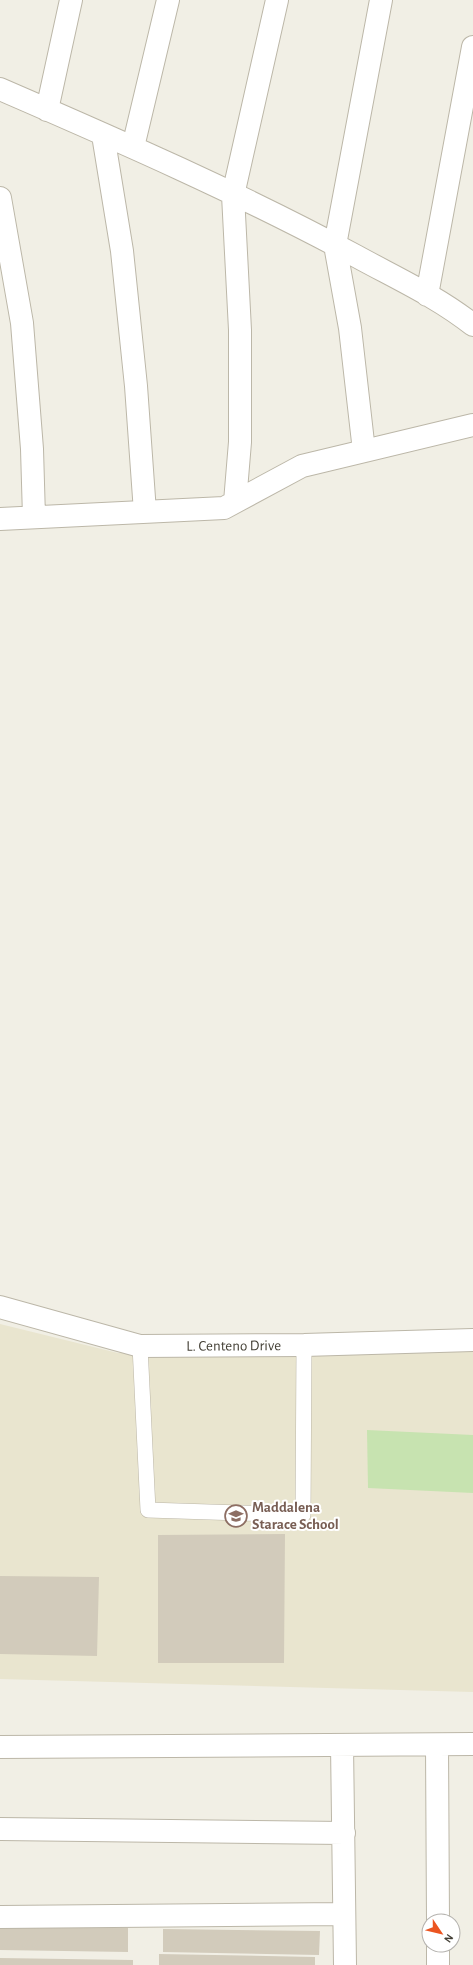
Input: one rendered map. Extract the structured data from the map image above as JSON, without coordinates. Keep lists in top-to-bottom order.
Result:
{
  "streets": {
    "street": ["L. Centeno Drive"]
  },
  "places": {
    "school or university": ["Maddalena Starace School"]
  },
  "north": "bottom right"
}
